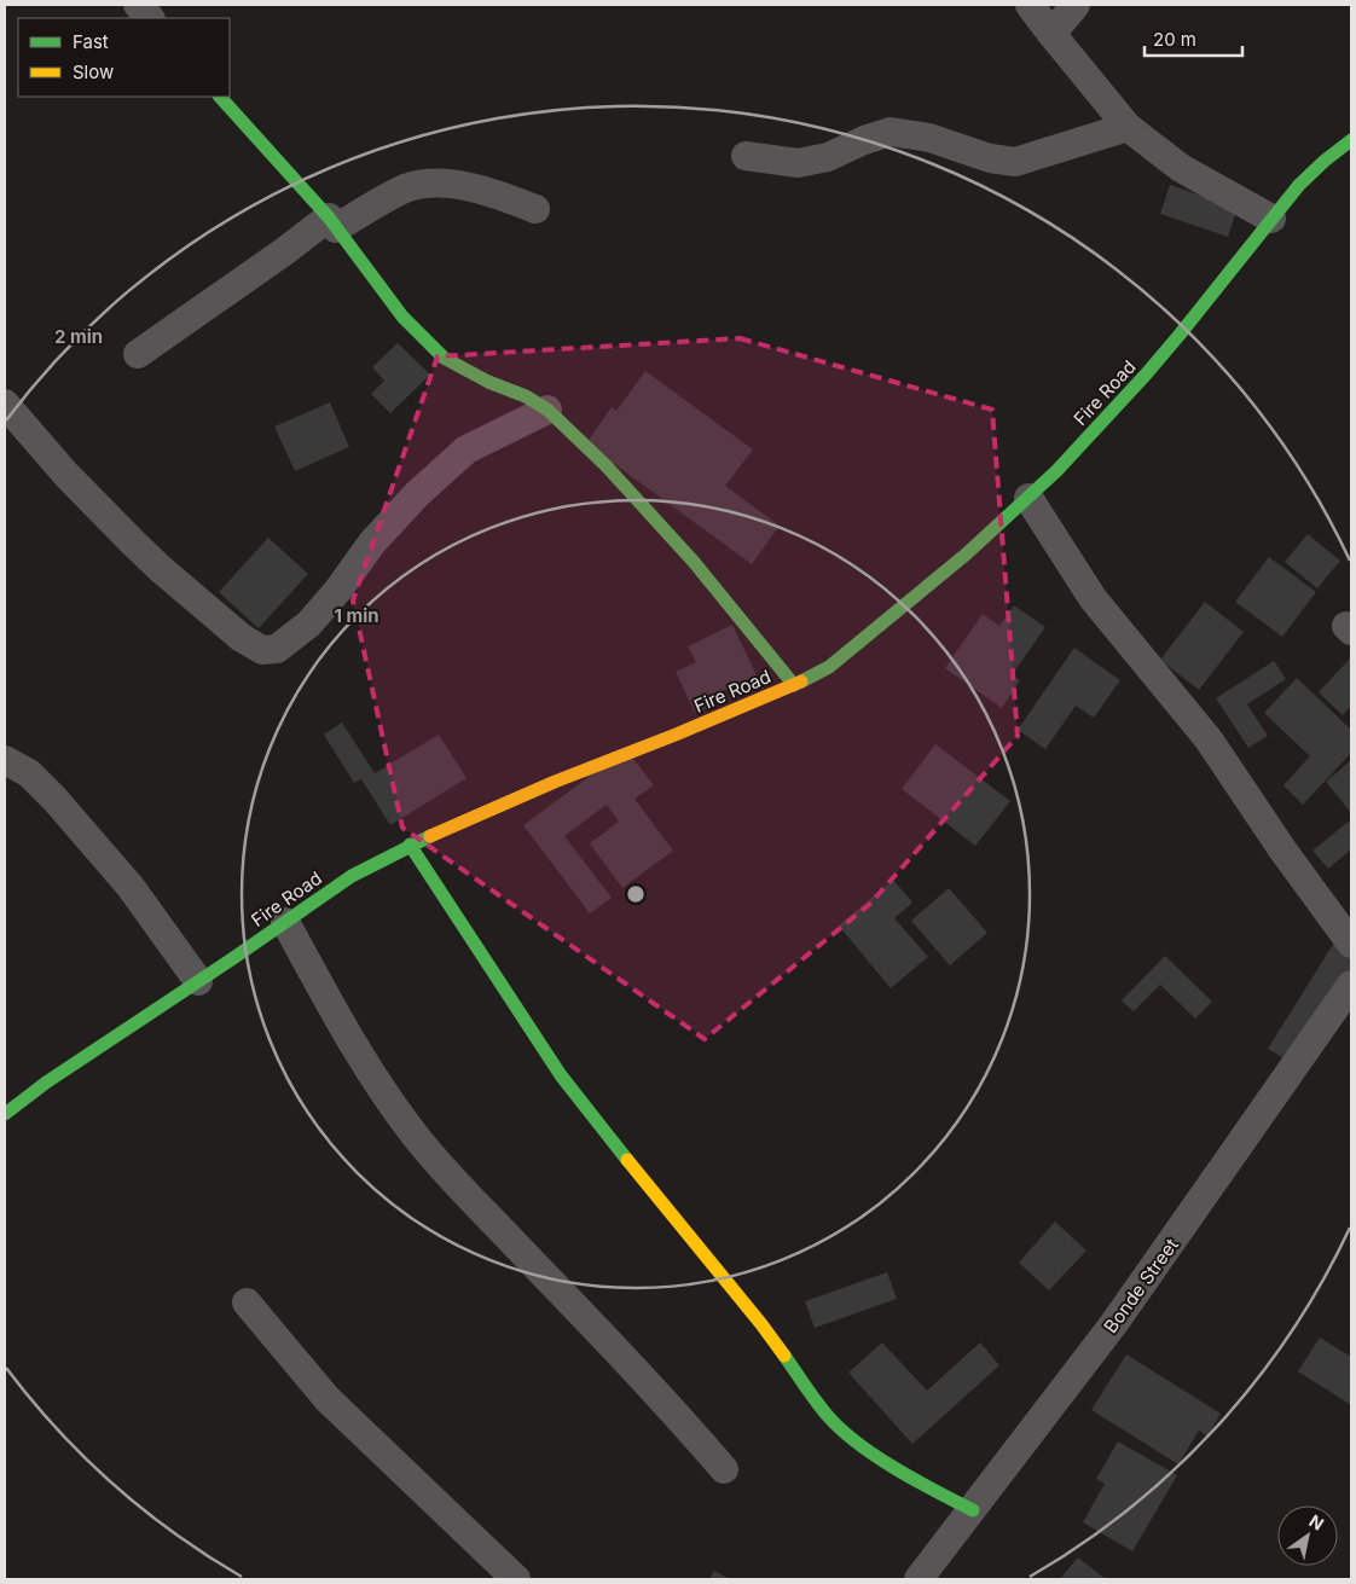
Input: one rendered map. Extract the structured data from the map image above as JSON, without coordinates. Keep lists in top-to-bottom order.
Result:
{
  "streets": {
    "street": ["Fire Road", "Bonde Street"]
  },
  "legend": ["Fast", "Slow"],
  "scale_bar": "20 m",
  "north": "top right",
  "rings": ["2 min", "1 min"]
}
